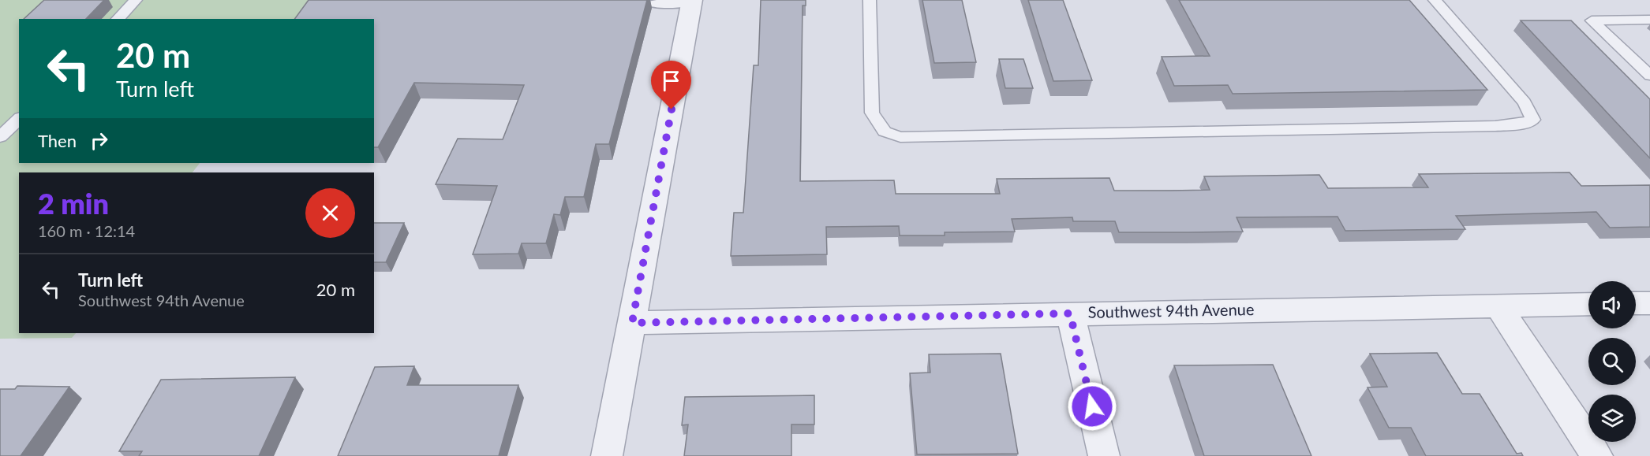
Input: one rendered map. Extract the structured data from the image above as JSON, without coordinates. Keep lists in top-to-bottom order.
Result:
{
  "streets": {
    "street": ["Southwest 94th Avenue"]
  },
  "page": {
    "turn": ["20 m", "Turn left"],
    "then": "Then",
    "heading": ["2 min", "160 m · 12:14"],
    "list": [
      {
        "name": "Turn left",
        "note": "Southwest 94th Avenue",
        "value": "20 m"
      }
    ]
  }
}
